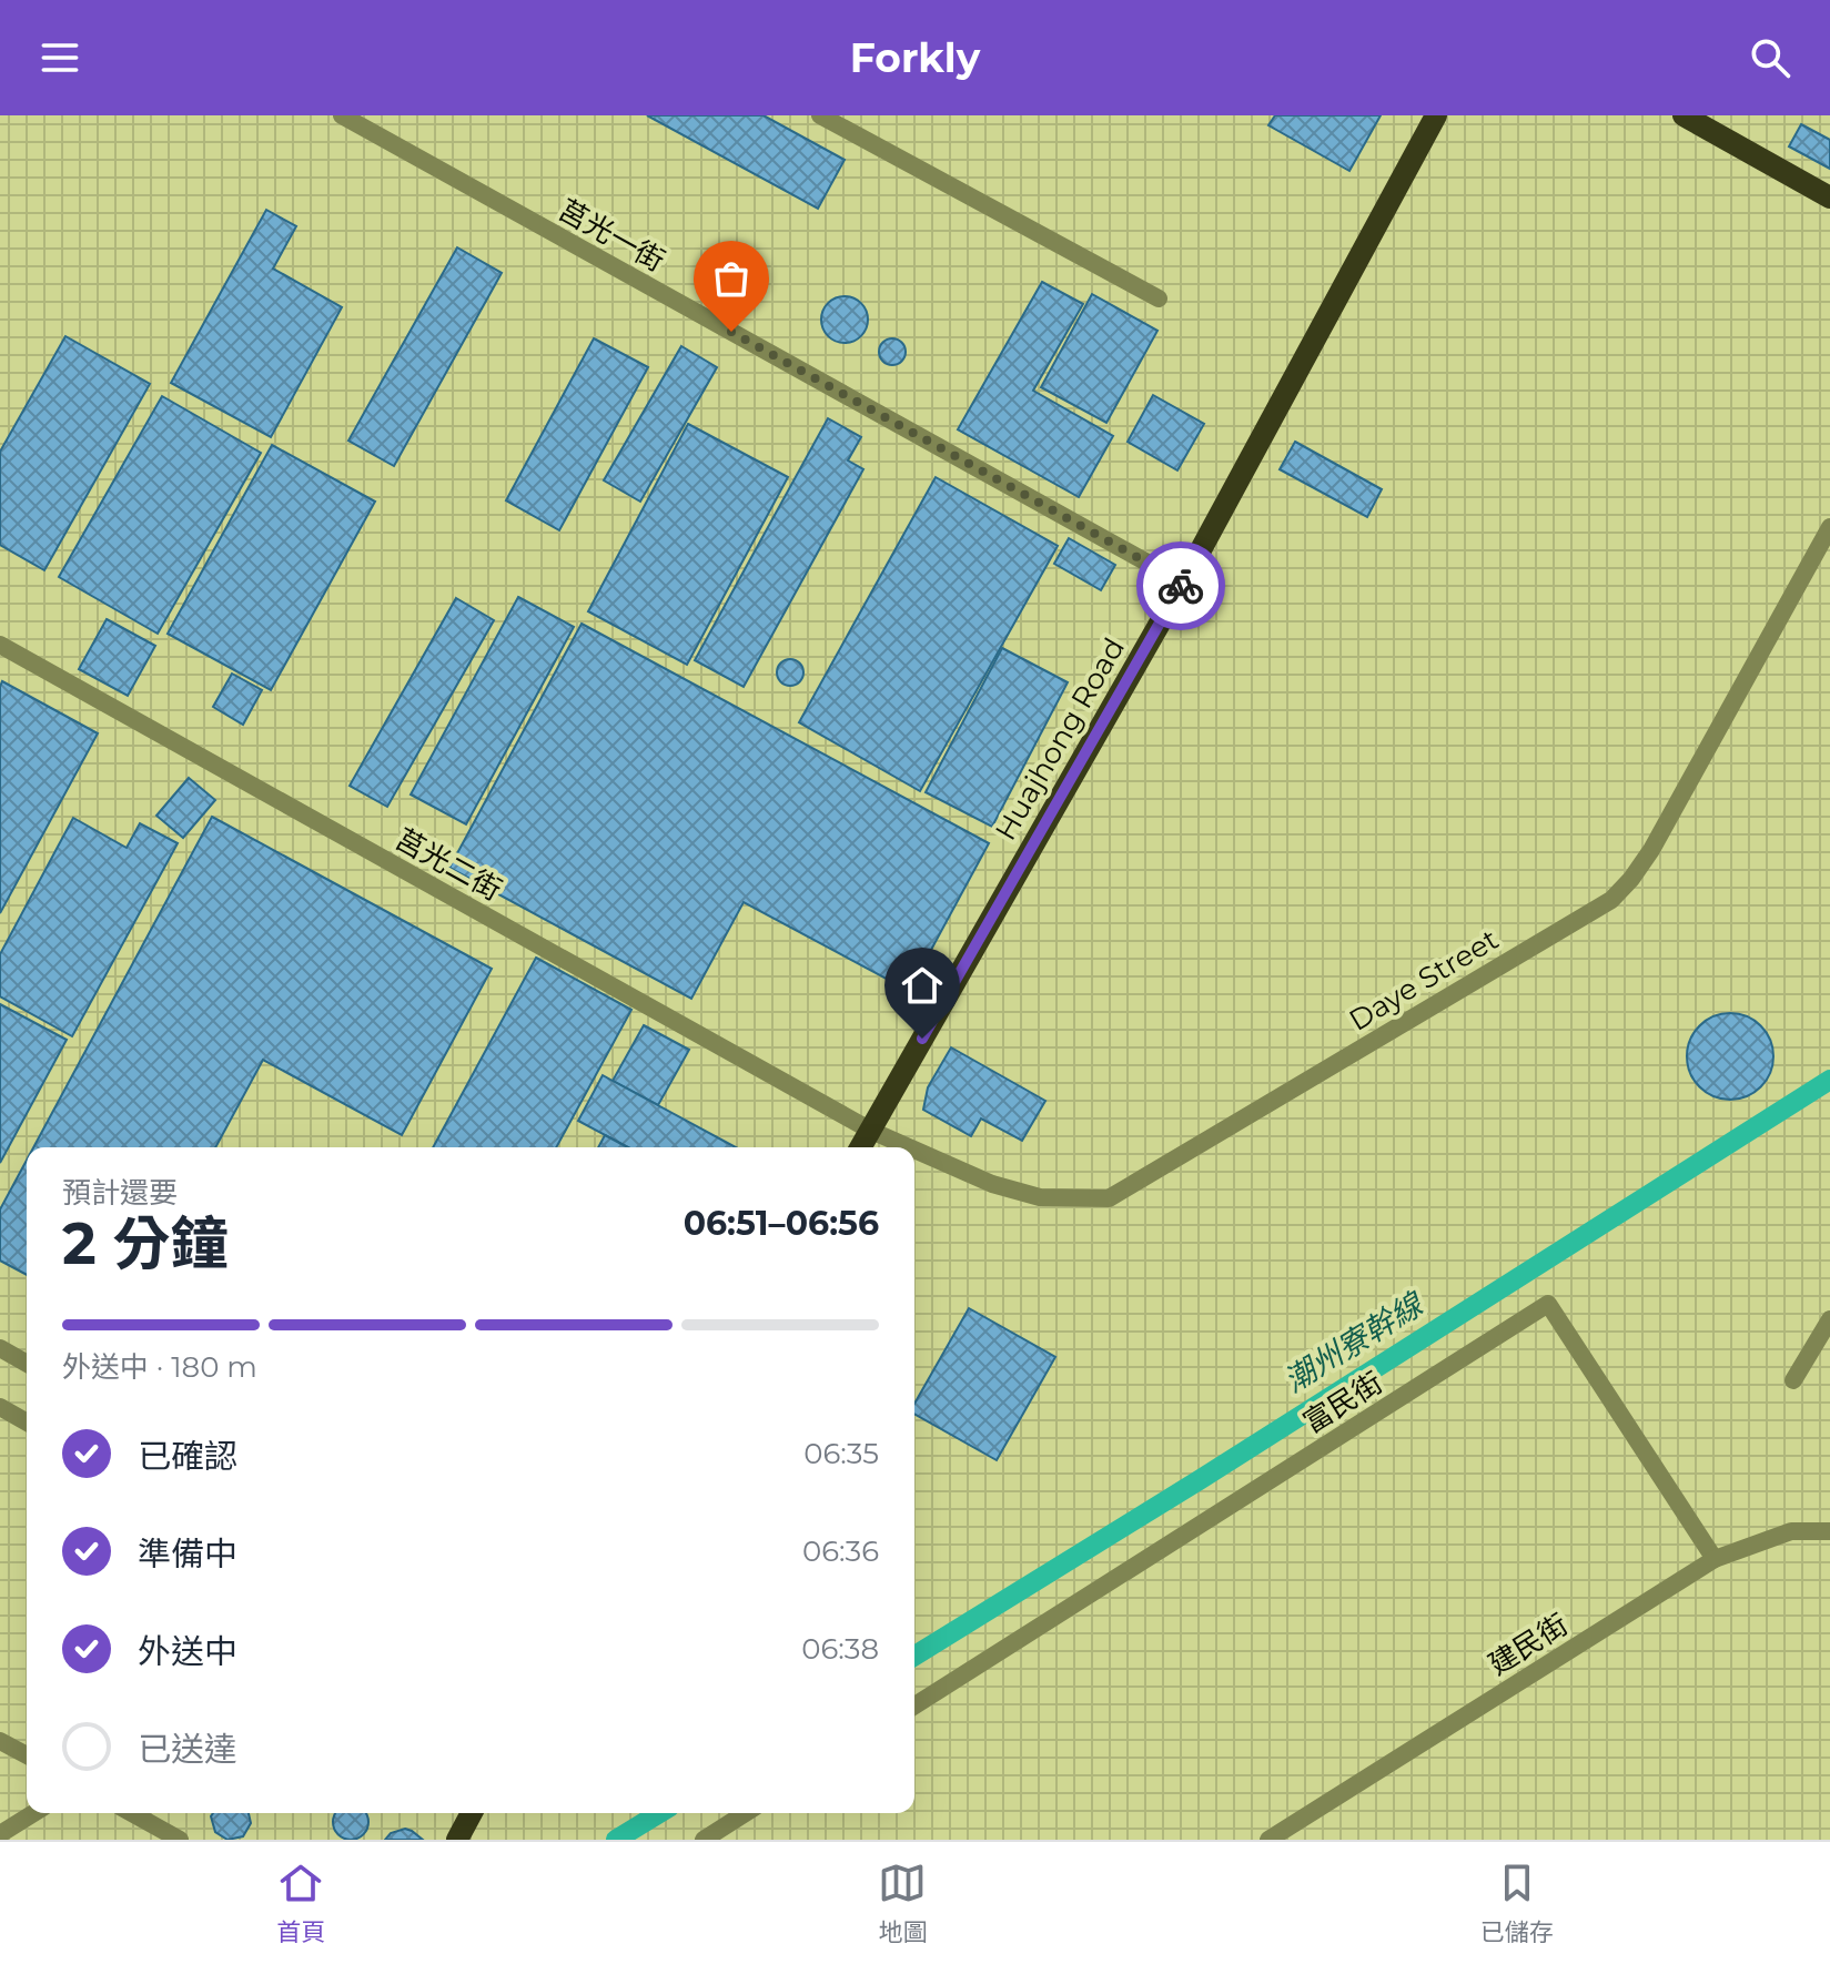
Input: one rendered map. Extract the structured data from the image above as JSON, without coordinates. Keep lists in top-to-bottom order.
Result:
{
  "streets": {
    "main road": ["Huajhong Road"],
    "street": [
      "莒光一街",
      "莒光二街",
      "Daye Street",
      "富民街",
      "建民街"
    ]
  },
  "crossings": [
    ["莒光一街", "Huajhong Road"],
    ["Huajhong Road", "莒光二街"],
    ["Huajhong Road", "Daye Street"],
    ["莒光二街", "Daye Street"],
    ["富民街", "建民街"]
  ],
  "water": ["潮州寮幹線"],
  "page": {
    "header": "Forkly",
    "heading": ["2 分鐘", "預計還要", "06:51–06:56"],
    "bar": "外送中 · 180 m",
    "list": [
      ["已確認", "06:35"],
      ["準備中", "06:36"],
      ["外送中", "06:38"],
      "已送達"
    ],
    "tabs": ["首頁", "地圖", "已儲存"]
  }
}
